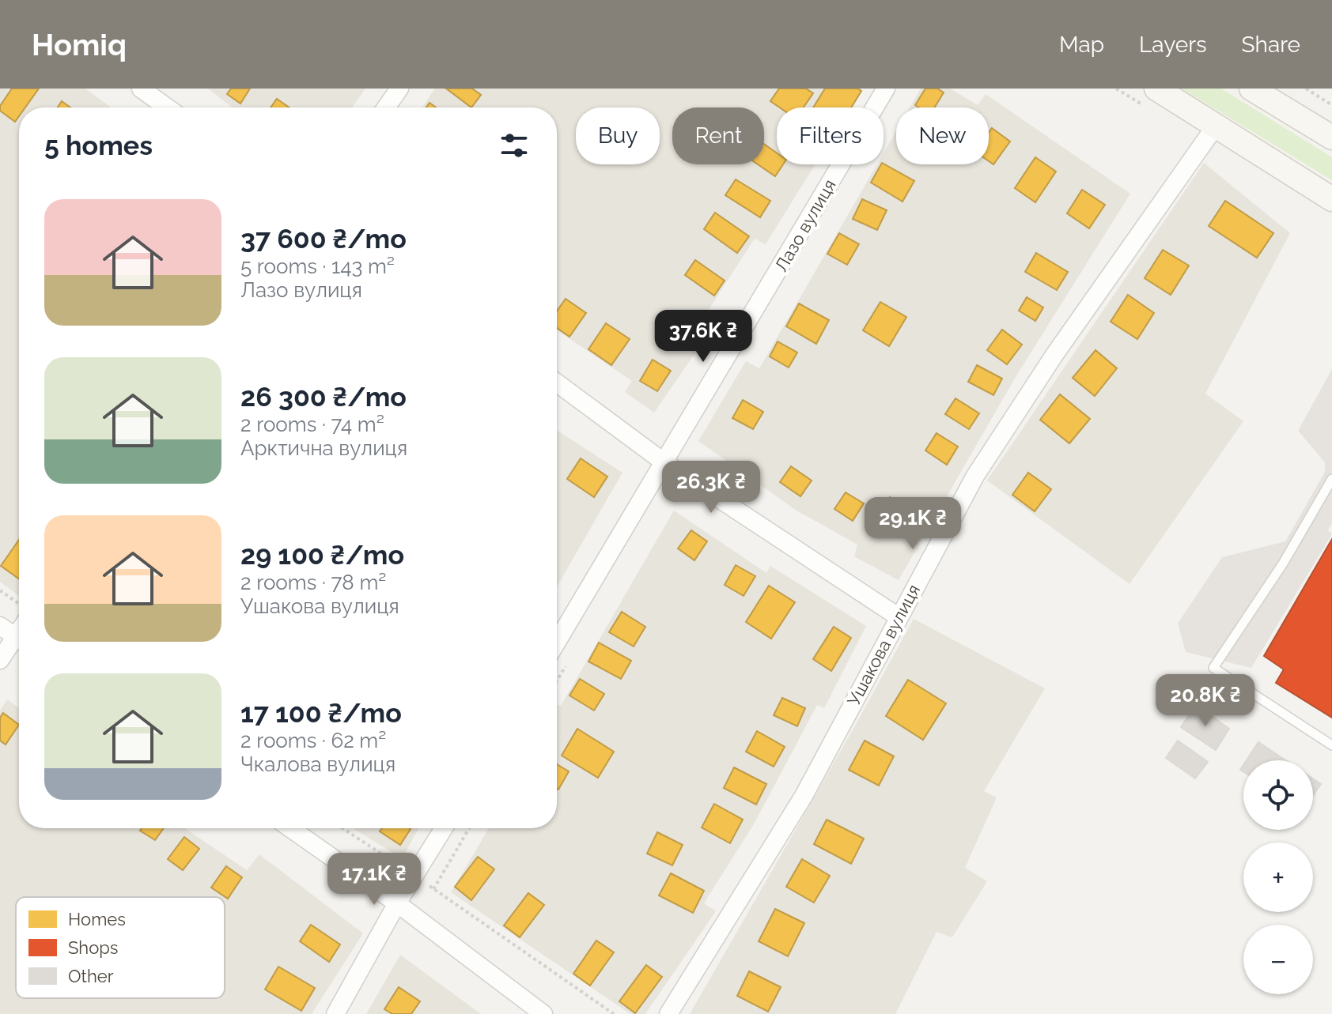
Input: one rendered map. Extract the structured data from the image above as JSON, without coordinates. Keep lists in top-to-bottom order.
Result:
{
  "streets": {
    "street": ["Лазо вулиця", "Ушакова вулиця"]
  },
  "legend": ["Homes", "Shops", "Other"],
  "page": {
    "header": "Homiq",
    "nav": ["Map", "Layers", "Share"],
    "chip": [
      "Buy",
      "Rent",
      "Filters",
      "New"
    ],
    "heading": "5 homes",
    "list": [
      {
        "name": "37 600 ₴/mo",
        "note": "5 rooms · 143 m² · Лазо вулиця"
      },
      {
        "name": "26 300 ₴/mo",
        "note": "2 rooms · 74 m² · Арктична вулиця"
      },
      {
        "name": "29 100 ₴/mo",
        "note": "2 rooms · 78 m² · Ушакова вулиця"
      },
      {
        "name": "17 100 ₴/mo",
        "note": "2 rooms · 62 m² · Чкалова вулиця"
      }
    ],
    "price": [
      "37.6K ₴",
      "26.3K ₴",
      "29.1K ₴",
      "20.8K ₴",
      "17.1K ₴"
    ],
    "map_buttons": ["+", "−"]
  }
}
